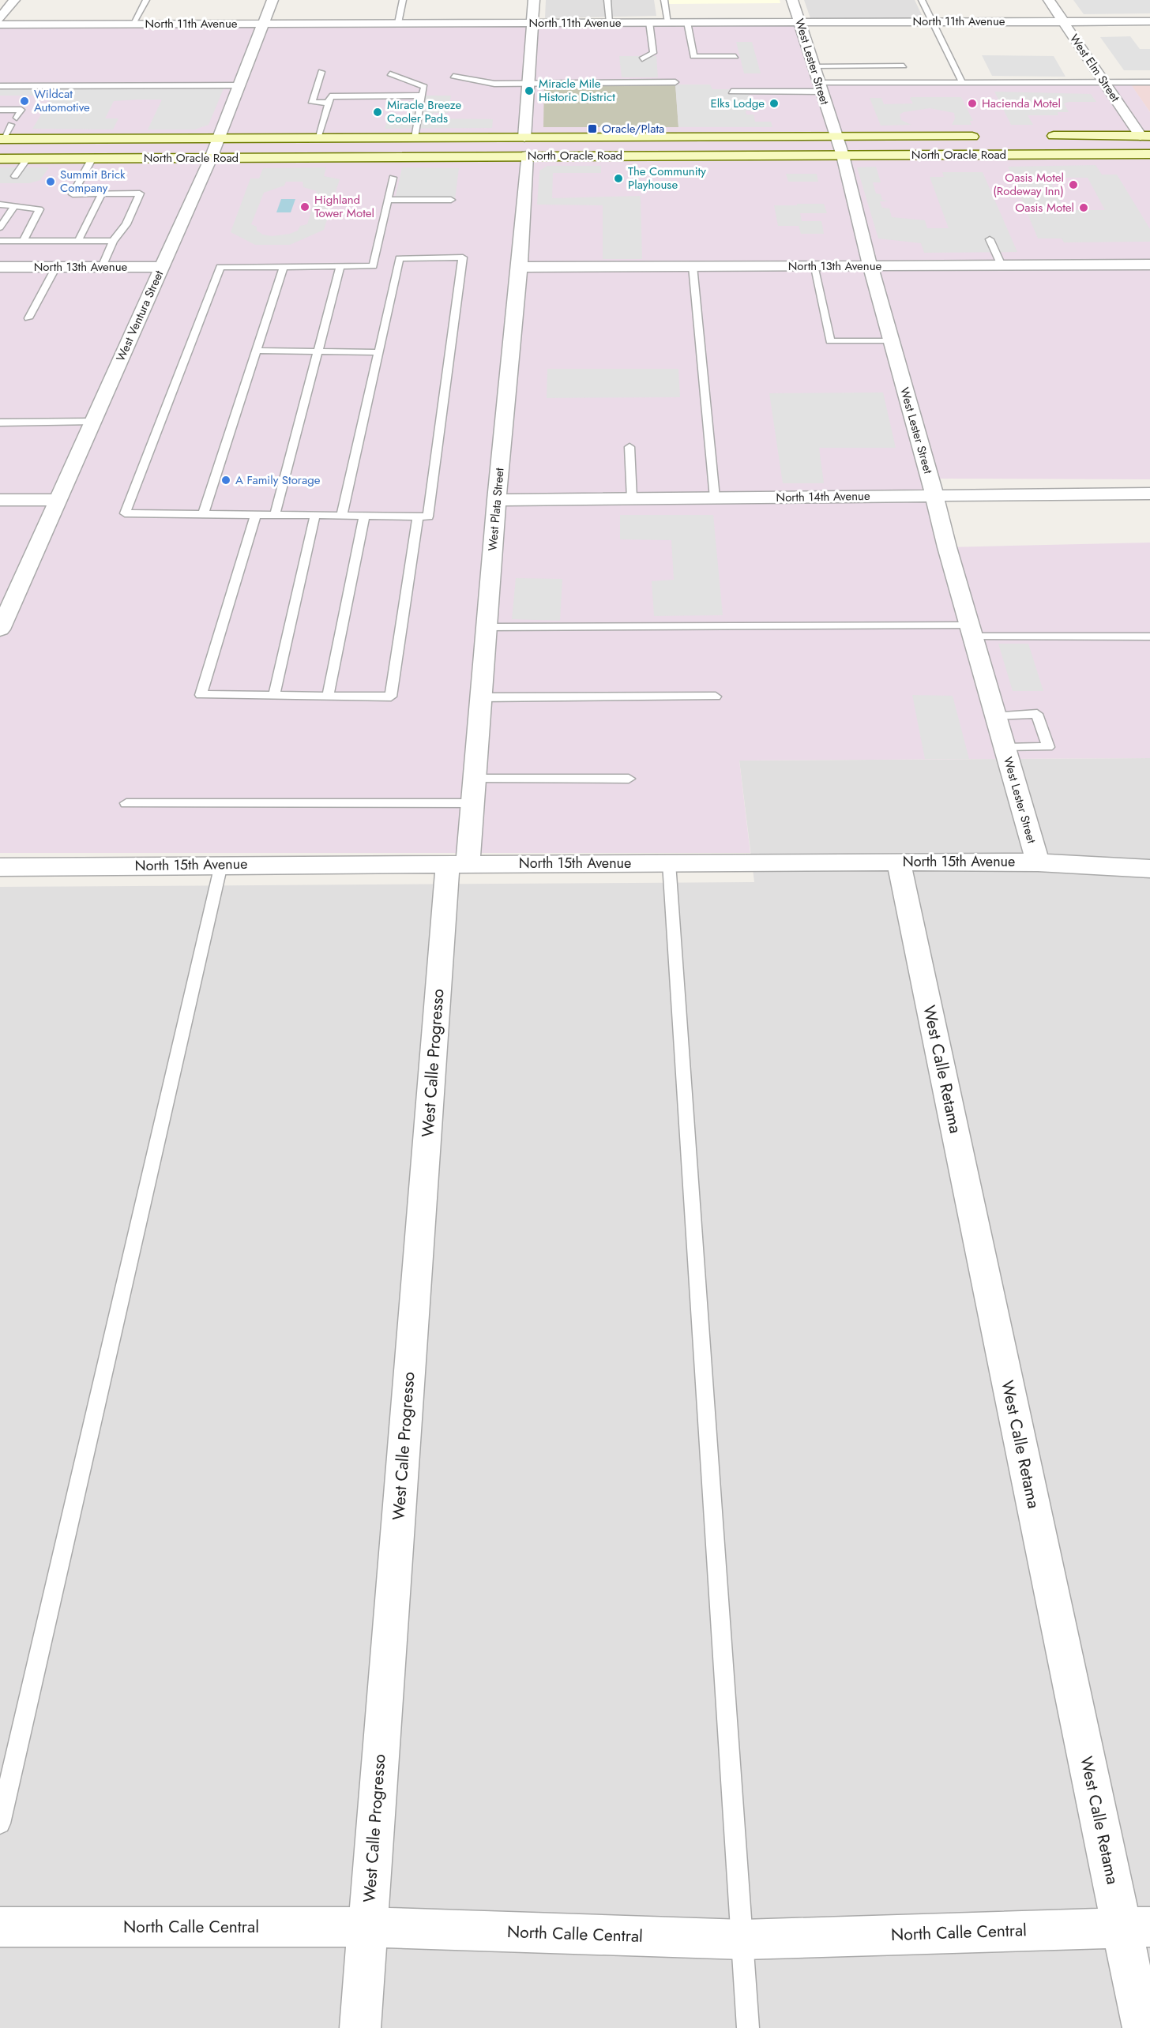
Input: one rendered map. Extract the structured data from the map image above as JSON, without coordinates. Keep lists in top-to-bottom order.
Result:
{
  "streets": {
    "main road": ["North Oracle Road"],
    "street": [
      "North 11th Avenue",
      "West Lester Street",
      "West Elm Street",
      "North 13th Avenue",
      "West Ventura Street",
      "North 14th Avenue",
      "West Plata Street",
      "North 15th Avenue",
      "West Calle Progresso",
      "West Calle Retama",
      "North Calle Central"
    ]
  },
  "crossings": [
    ["North 11th Avenue", "West Lester Street"],
    ["North 11th Avenue", "West Elm Street"],
    ["North 11th Avenue", "West Ventura Street"],
    ["West Lester Street", "North Oracle Road"],
    ["West Lester Street", "North 13th Avenue"],
    ["West Lester Street", "North 14th Avenue"],
    ["West Lester Street", "North 15th Avenue"],
    ["North Oracle Road", "West Ventura Street"],
    ["North Oracle Road", "West Plata Street"],
    ["North 13th Avenue", "West Ventura Street"],
    ["North 13th Avenue", "West Plata Street"],
    ["North 14th Avenue", "West Plata Street"],
    ["West Plata Street", "North 15th Avenue"],
    ["West Plata Street", "West Calle Progresso"],
    ["North 15th Avenue", "West Calle Progresso"],
    ["North 15th Avenue", "West Calle Retama"],
    ["West Calle Progresso", "North Calle Central"],
    ["West Calle Retama", "North Calle Central"]
  ],
  "places": {
    "other": [
      "Miracle Mile Historic District",
      "Wildcat Automotive",
      "Elks Lodge",
      "Hacienda Motel",
      "Miracle Breeze Cooler Pads",
      "The Community Playhouse",
      "Summit Brick Company",
      "Oasis Motel (Rodeway Inn)",
      "Highland Tower Motel",
      "Oasis Motel",
      "A Family Storage"
    ],
    "transit": ["Oracle/Plata"]
  }
}
